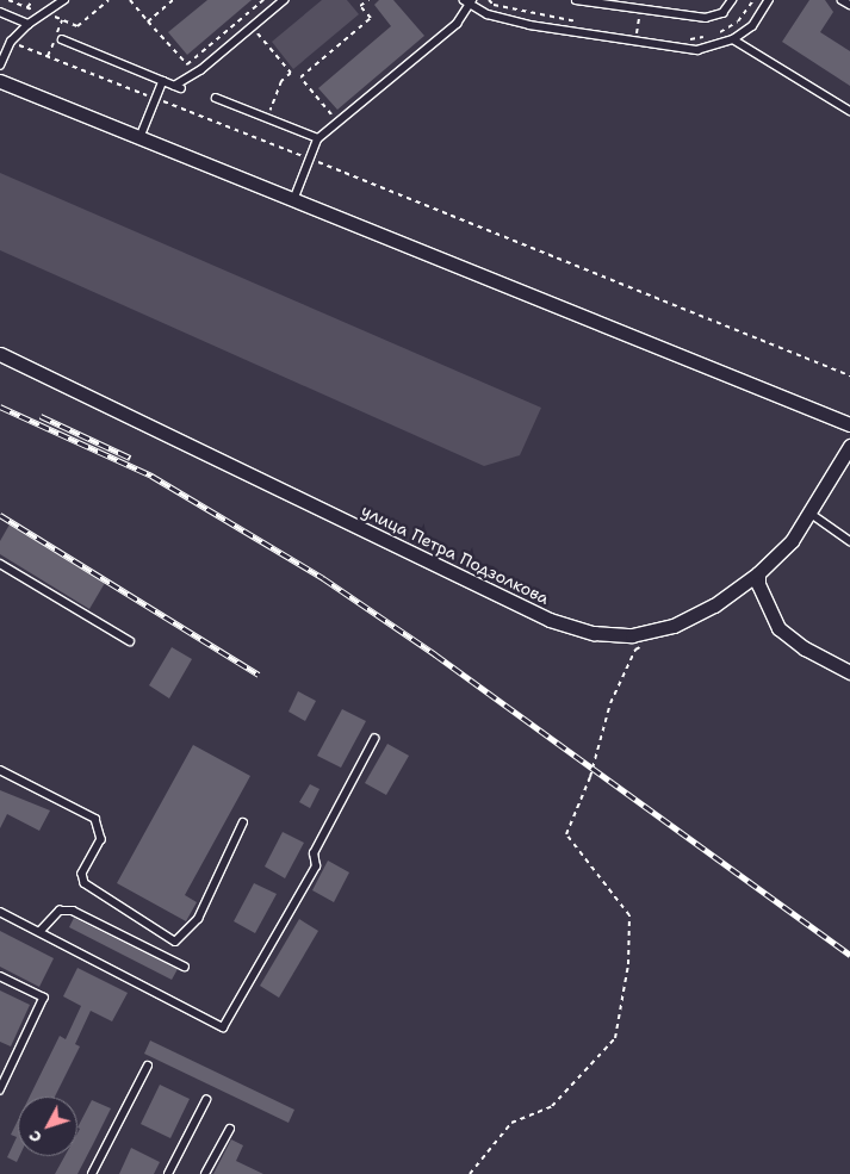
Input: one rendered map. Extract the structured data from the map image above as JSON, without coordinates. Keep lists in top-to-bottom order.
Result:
{
  "streets": {
    "street": ["улица Петра Подзолкова"]
  },
  "north": "bottom left"
}
